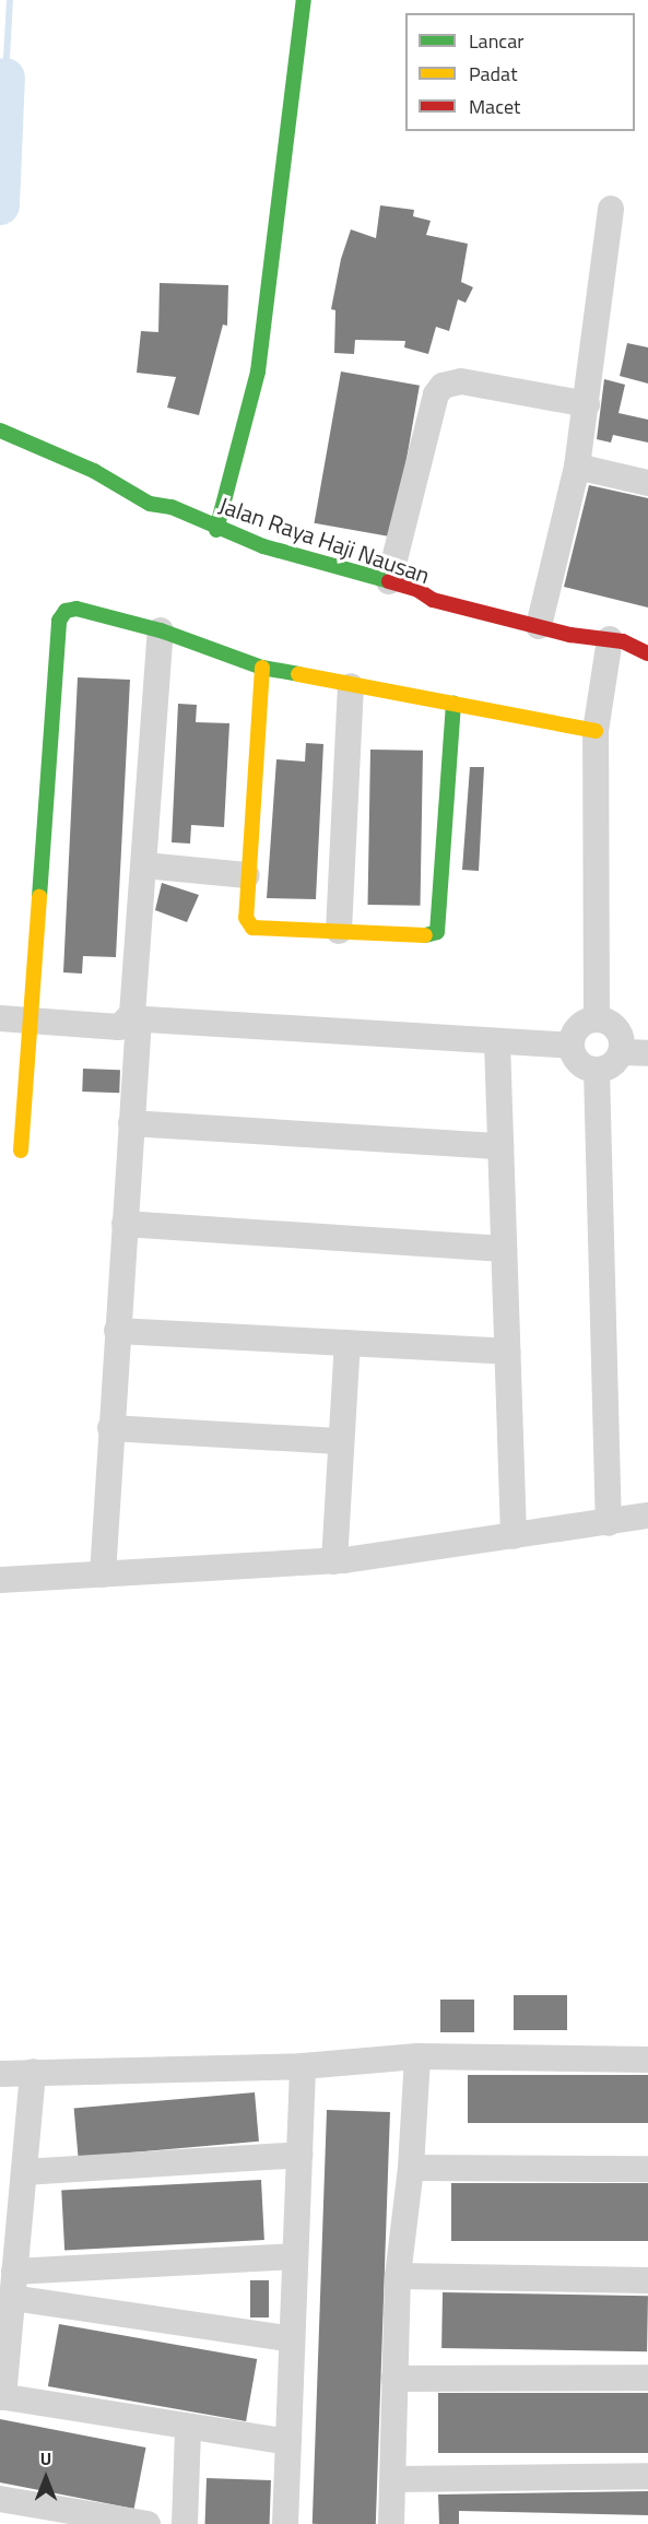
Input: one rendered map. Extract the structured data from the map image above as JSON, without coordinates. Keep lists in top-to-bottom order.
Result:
{
  "streets": {
    "street": ["Jalan Raya Haji Nausan"]
  },
  "legend": ["Lancar", "Padat", "Macet"],
  "north": "top"
}
